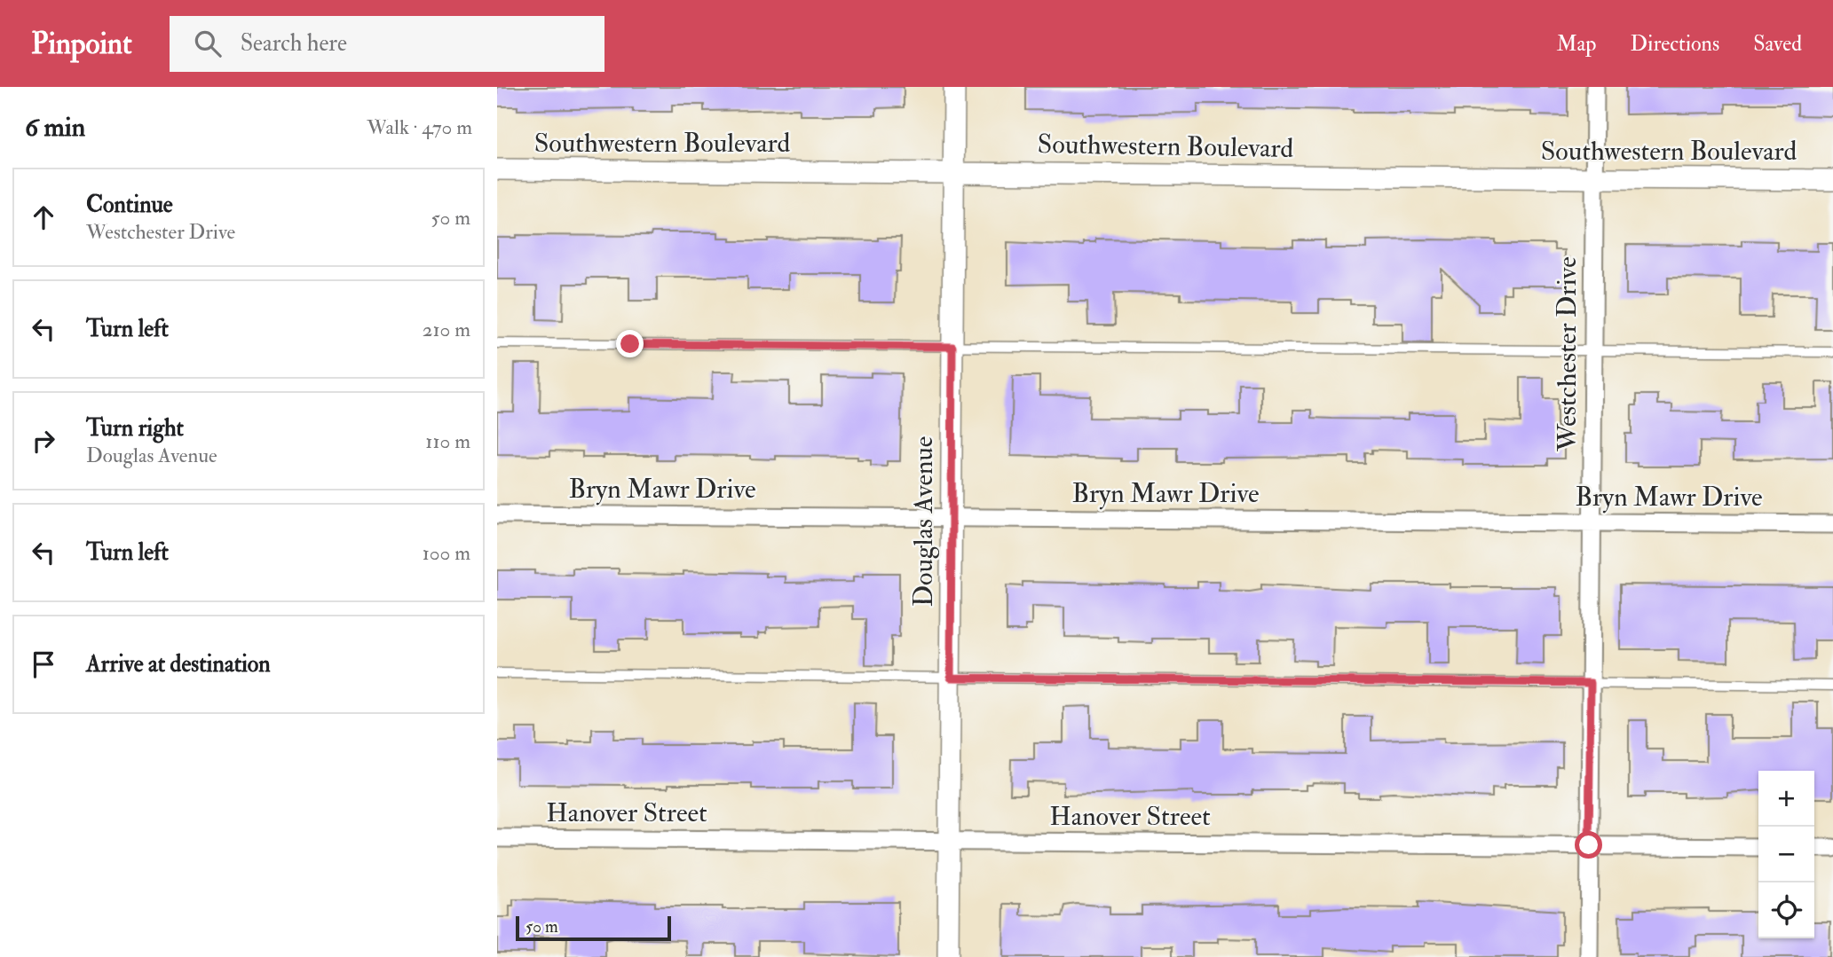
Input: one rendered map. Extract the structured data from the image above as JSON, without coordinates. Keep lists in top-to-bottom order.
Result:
{
  "streets": {
    "street": [
      "Southwestern Boulevard",
      "Westchester Drive",
      "Bryn Mawr Drive",
      "Douglas Avenue",
      "Hanover Street"
    ]
  },
  "crossings": [
    ["Southwestern Boulevard", "Westchester Drive"],
    ["Southwestern Boulevard", "Douglas Avenue"],
    ["Westchester Drive", "Bryn Mawr Drive"],
    ["Westchester Drive", "Hanover Street"],
    ["Bryn Mawr Drive", "Douglas Avenue"],
    ["Douglas Avenue", "Hanover Street"]
  ],
  "scale_bar": "50 m",
  "page": {
    "header": "Pinpoint",
    "search": "Search here",
    "nav": ["Map", "Directions", "Saved"],
    "heading": ["6 min", "Walk · 470 m"],
    "list": [
      ["Continue", "Westchester Drive", "50 m"],
      ["Turn left", "210 m"],
      ["Turn right", "Douglas Avenue", "110 m"],
      ["Turn left", "100 m"],
      "Arrive at destination"
    ],
    "map_buttons": ["+", "−"],
    "scale": "50 m"
  }
}
